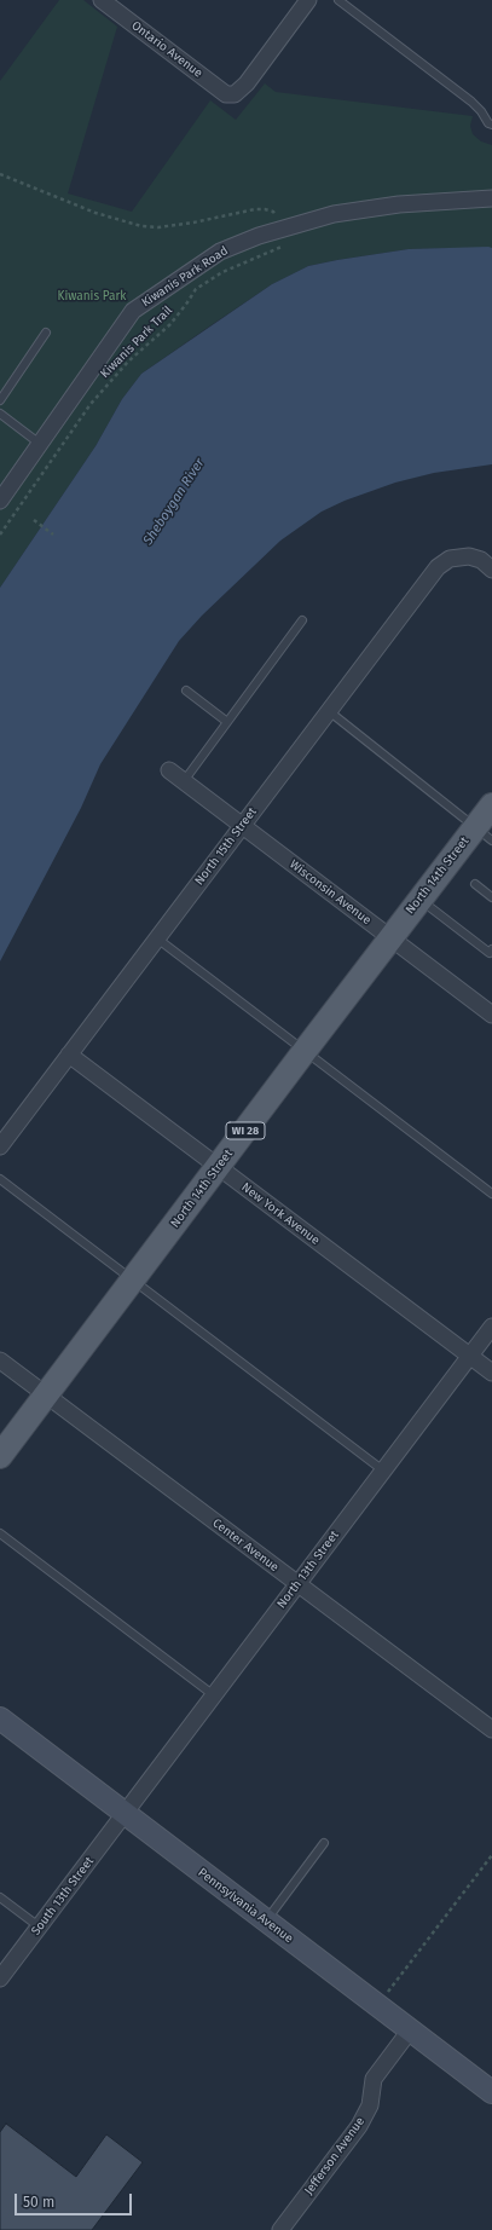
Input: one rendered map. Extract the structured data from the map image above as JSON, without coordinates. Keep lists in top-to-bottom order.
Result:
{
  "streets": {
    "main road": ["North 14th Street", "WI 28"],
    "street": [
      "Ontario Avenue",
      "Kiwanis Park Road",
      "North 15th Street",
      "Wisconsin Avenue",
      "New York Avenue",
      "Center Avenue",
      "North 13th Street",
      "South 13th Street",
      "Pennsylvania Avenue",
      "Jefferson Avenue"
    ],
    "path": ["Kiwanis Park Trail"]
  },
  "crossings": [
    ["North 15th Street", "Wisconsin Avenue"],
    ["North 15th Street", "New York Avenue"],
    ["North 14th Street", "Wisconsin Avenue"],
    ["North 14th Street", "New York Avenue"],
    ["North 14th Street", "Center Avenue"],
    ["New York Avenue", "North 13th Street"],
    ["Center Avenue", "North 13th Street"],
    ["North 13th Street", "South 13th Street"],
    ["North 13th Street", "Pennsylvania Avenue"],
    ["South 13th Street", "Pennsylvania Avenue"],
    ["Pennsylvania Avenue", "Jefferson Avenue"]
  ],
  "water": ["Sheboygan River"],
  "parks": ["Kiwanis Park"],
  "scale_bar": "50 m"
}
